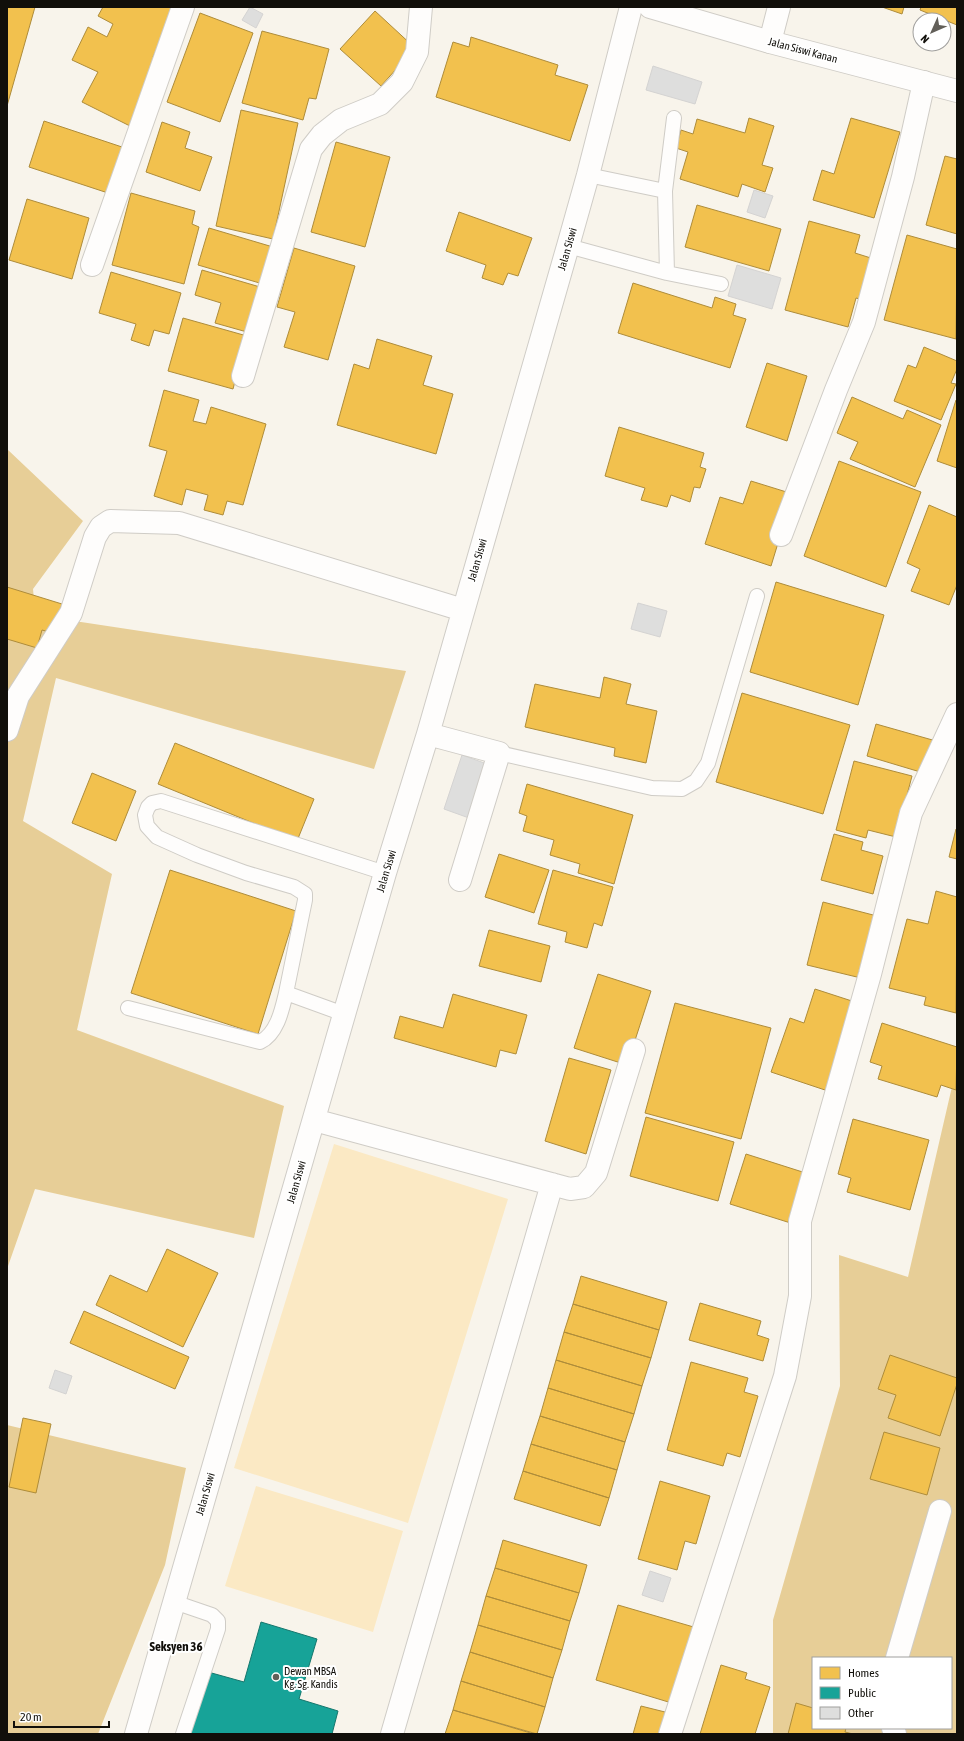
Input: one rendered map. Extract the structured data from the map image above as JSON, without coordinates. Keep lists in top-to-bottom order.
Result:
{
  "streets": {
    "street": ["Jalan Siswi Kanan", "Jalan Siswi"]
  },
  "districts": ["Seksyen 36"],
  "places": ["Dewan MBSA Kg. Sg. Kandis"],
  "legend": ["Homes", "Public", "Other"],
  "scale_bar": "20 m",
  "north": "bottom left"
}
